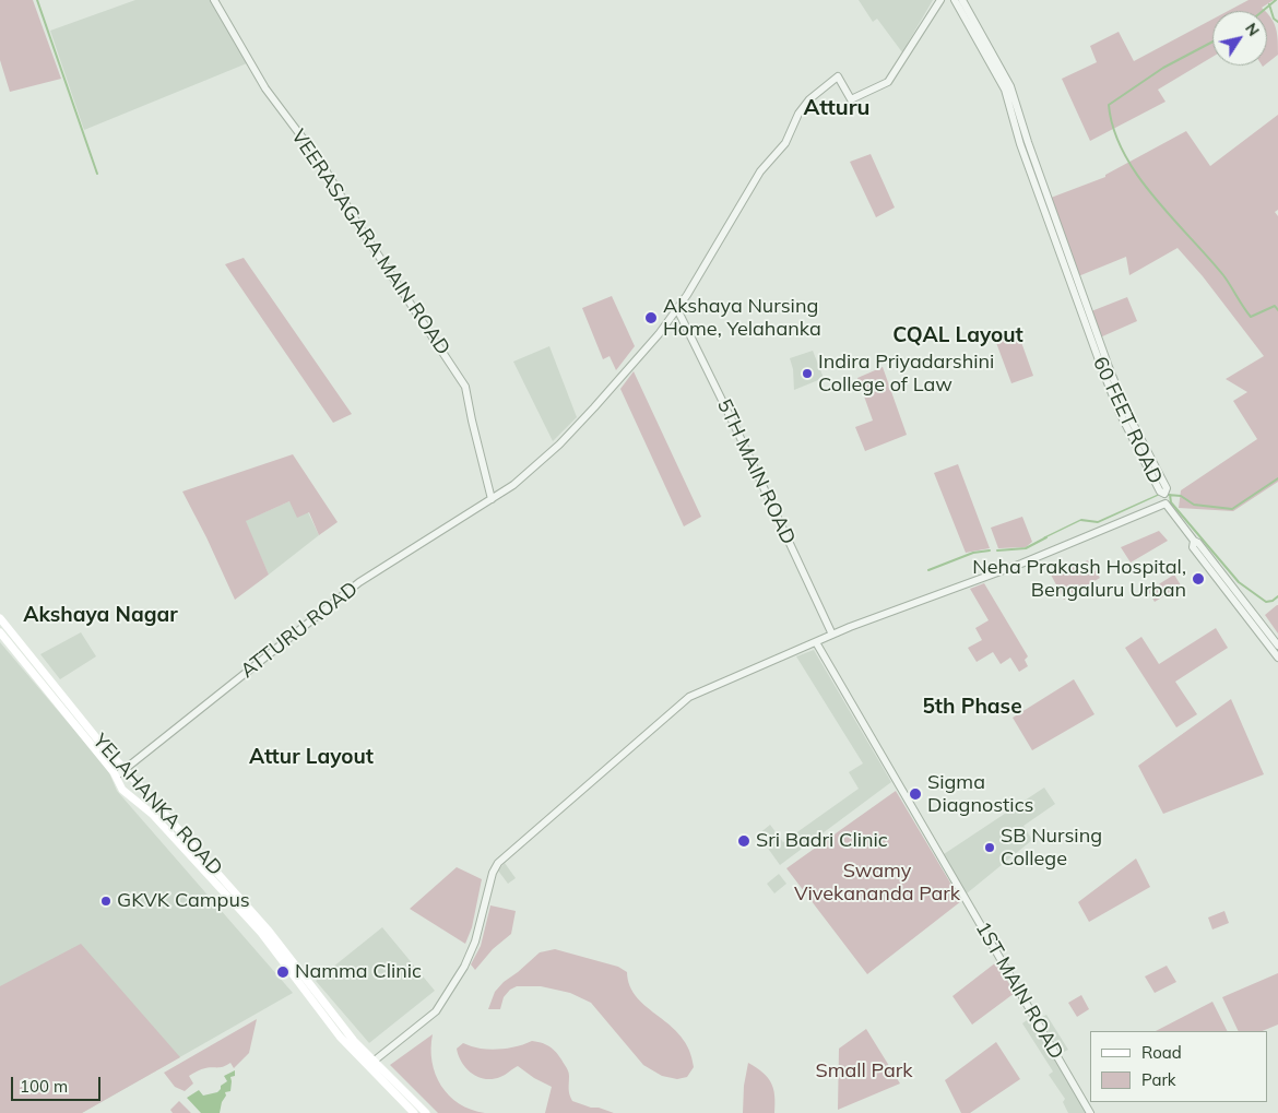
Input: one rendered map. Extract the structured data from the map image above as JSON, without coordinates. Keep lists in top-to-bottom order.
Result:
{
  "streets": {
    "main road": ["YELAHANKA ROAD"],
    "street": [
      "VEERASAGARA MAIN ROAD",
      "60 FEET ROAD",
      "5TH MAIN ROAD",
      "ATTURU ROAD",
      "1ST MAIN ROAD"
    ]
  },
  "crossings": [
    ["VEERASAGARA MAIN ROAD", "ATTURU ROAD"],
    ["5TH MAIN ROAD", "ATTURU ROAD"],
    ["ATTURU ROAD", "YELAHANKA ROAD"]
  ],
  "districts": [
    "Atturu",
    "CQAL Layout",
    "Akshaya Nagar",
    "5th Phase",
    "Attur Layout"
  ],
  "parks": ["Swamy Vivekananda Park", "Small Park"],
  "places": [
    "Akshaya Nursing Home, Yelahanka",
    "Indira Priyadarshini College of Law",
    "Neha Prakash Hospital, Bengaluru Urban",
    "Sigma Diagnostics",
    "Sri Badri Clinic",
    "SB Nursing College",
    "GKVK Campus",
    "Namma Clinic"
  ],
  "legend": ["Road", "Park"],
  "scale_bar": "100 m",
  "north": "top right"
}
